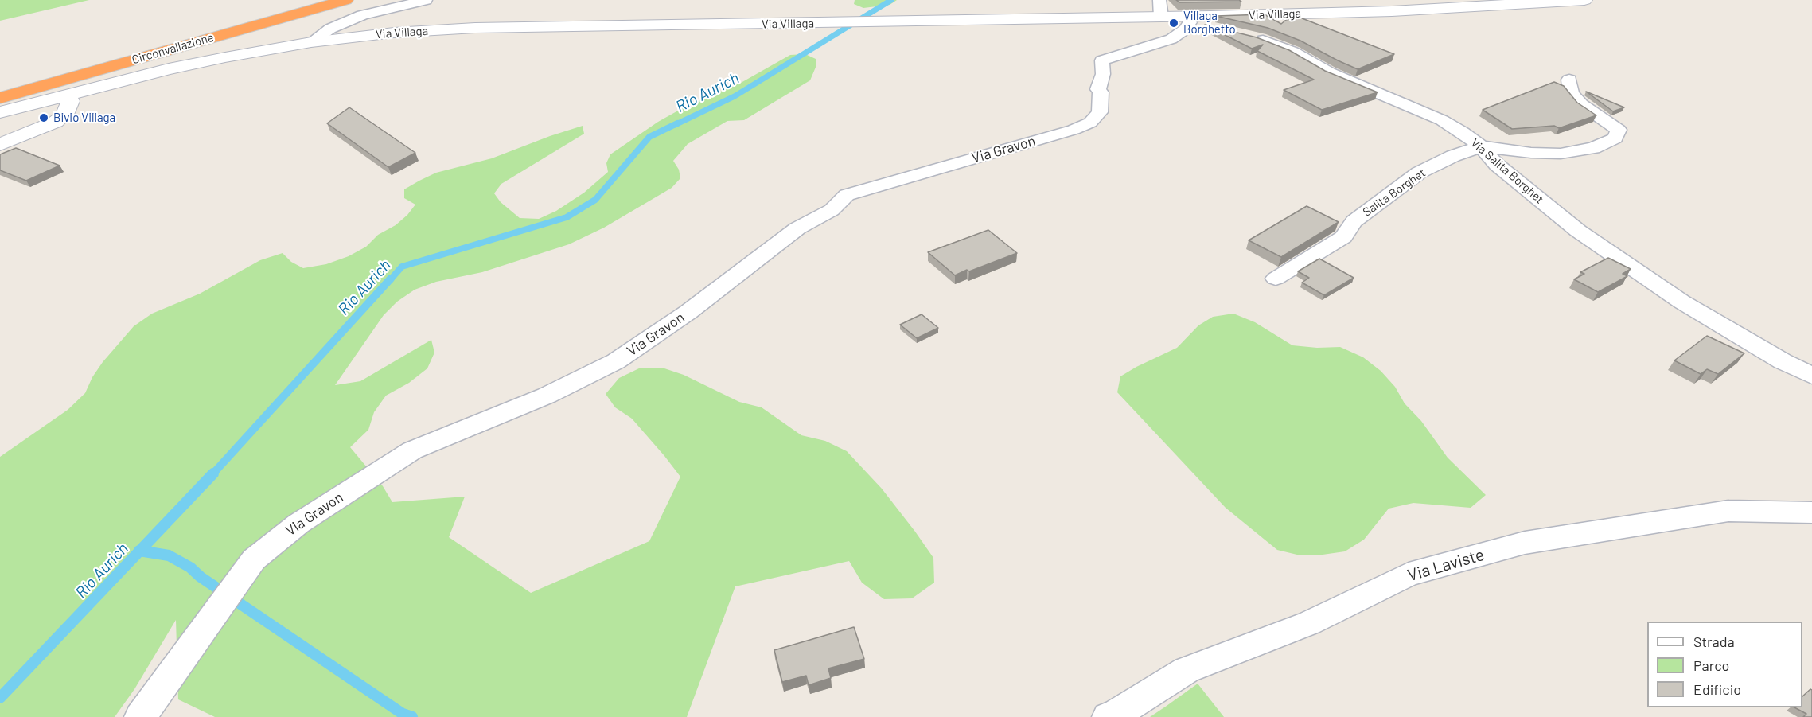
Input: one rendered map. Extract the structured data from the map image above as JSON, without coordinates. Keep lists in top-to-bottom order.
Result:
{
  "streets": {
    "highway": ["Circonvallazione"],
    "street": [
      "Via Villaga",
      "Via Gravon",
      "Via Salita Borghet",
      "Salita Borghet",
      "Via Laviste"
    ]
  },
  "crossings": [
    ["Via Villaga", "Via Gravon"],
    ["Via Villaga", "Via Salita Borghet"],
    ["Via Gravon", "Via Salita Borghet"],
    ["Via Salita Borghet", "Salita Borghet"]
  ],
  "water": ["Rio Aurich"],
  "places": ["Villaga Borghetto", "Bivio Villaga"],
  "legend": ["Strada", "Parco", "Edificio"]
}
